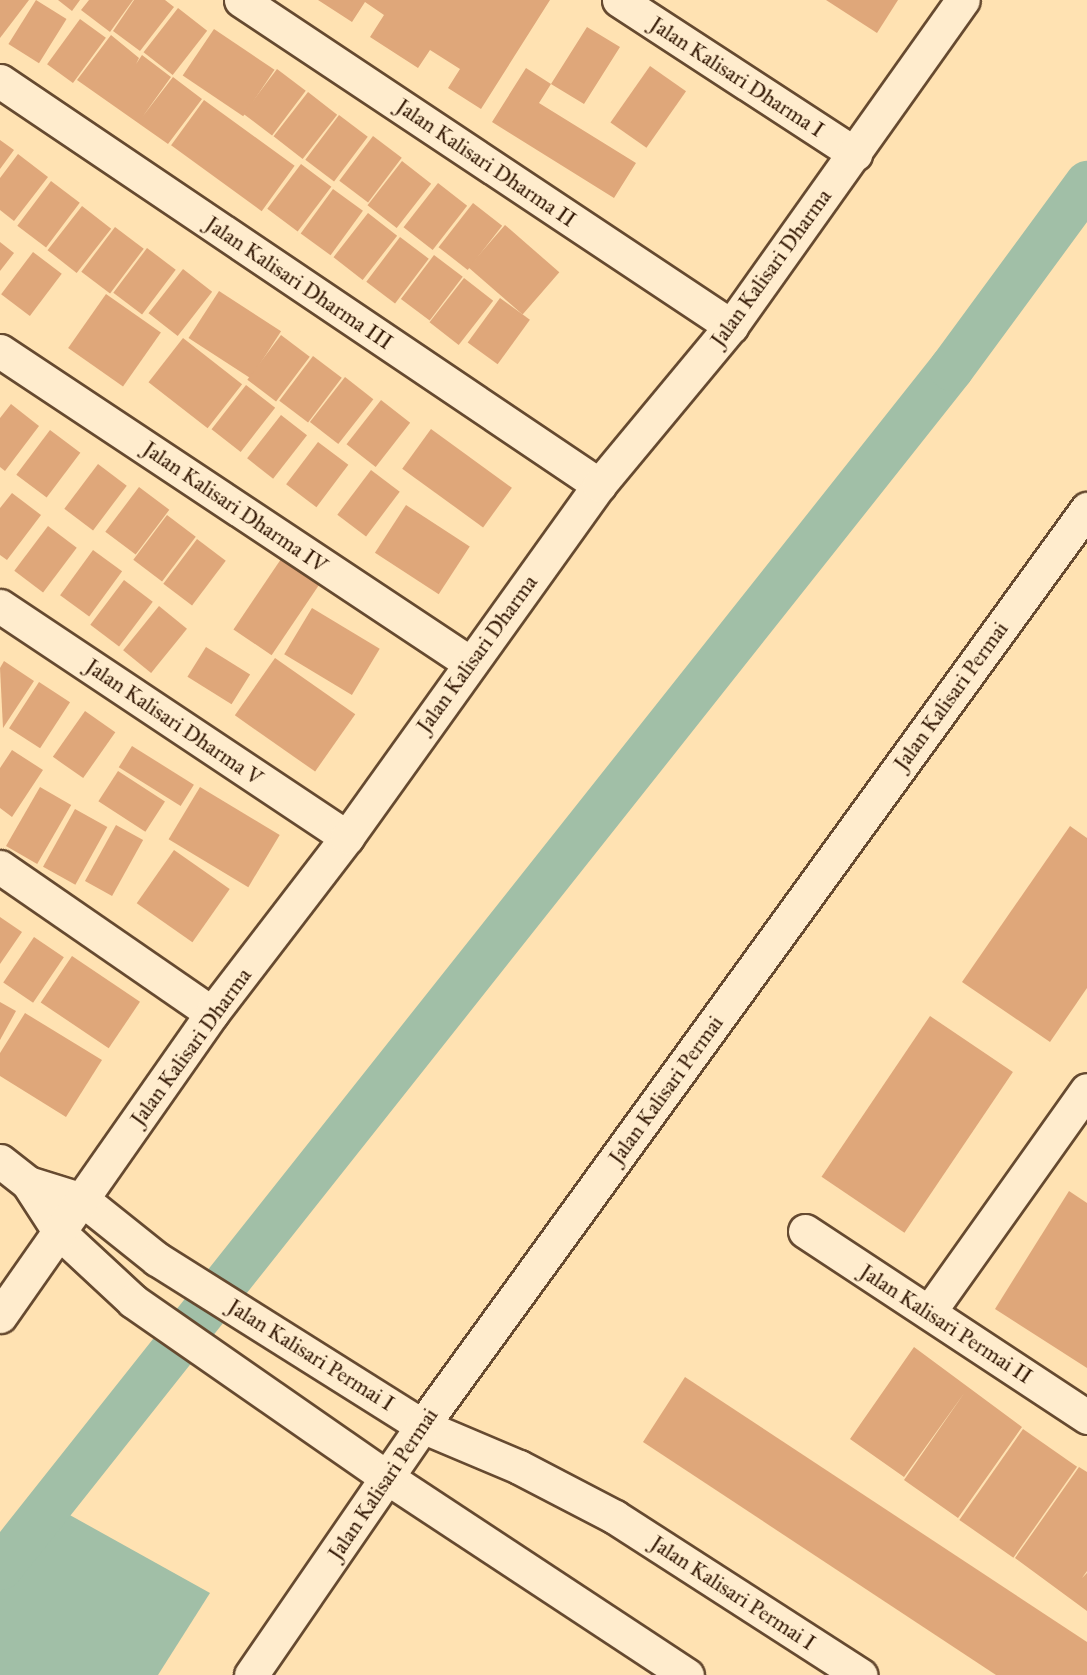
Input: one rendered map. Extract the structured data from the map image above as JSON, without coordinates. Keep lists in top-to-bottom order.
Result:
{
  "streets": {
    "street": [
      "Jalan Kalisari Dharma I",
      "Jalan Kalisari Dharma II",
      "Jalan Kalisari Dharma",
      "Jalan Kalisari Dharma III",
      "Jalan Kalisari Dharma IV",
      "Jalan Kalisari Permai",
      "Jalan Kalisari Dharma V",
      "Jalan Kalisari Permai II",
      "Jalan Kalisari Permai I"
    ]
  },
  "crossings": [
    ["Jalan Kalisari Dharma I", "Jalan Kalisari Dharma"],
    ["Jalan Kalisari Dharma II", "Jalan Kalisari Dharma"],
    ["Jalan Kalisari Dharma", "Jalan Kalisari Dharma III"],
    ["Jalan Kalisari Dharma", "Jalan Kalisari Dharma IV"],
    ["Jalan Kalisari Dharma", "Jalan Kalisari Dharma V"],
    ["Jalan Kalisari Dharma", "Jalan Kalisari Permai I"],
    ["Jalan Kalisari Permai", "Jalan Kalisari Permai I"]
  ]
}
